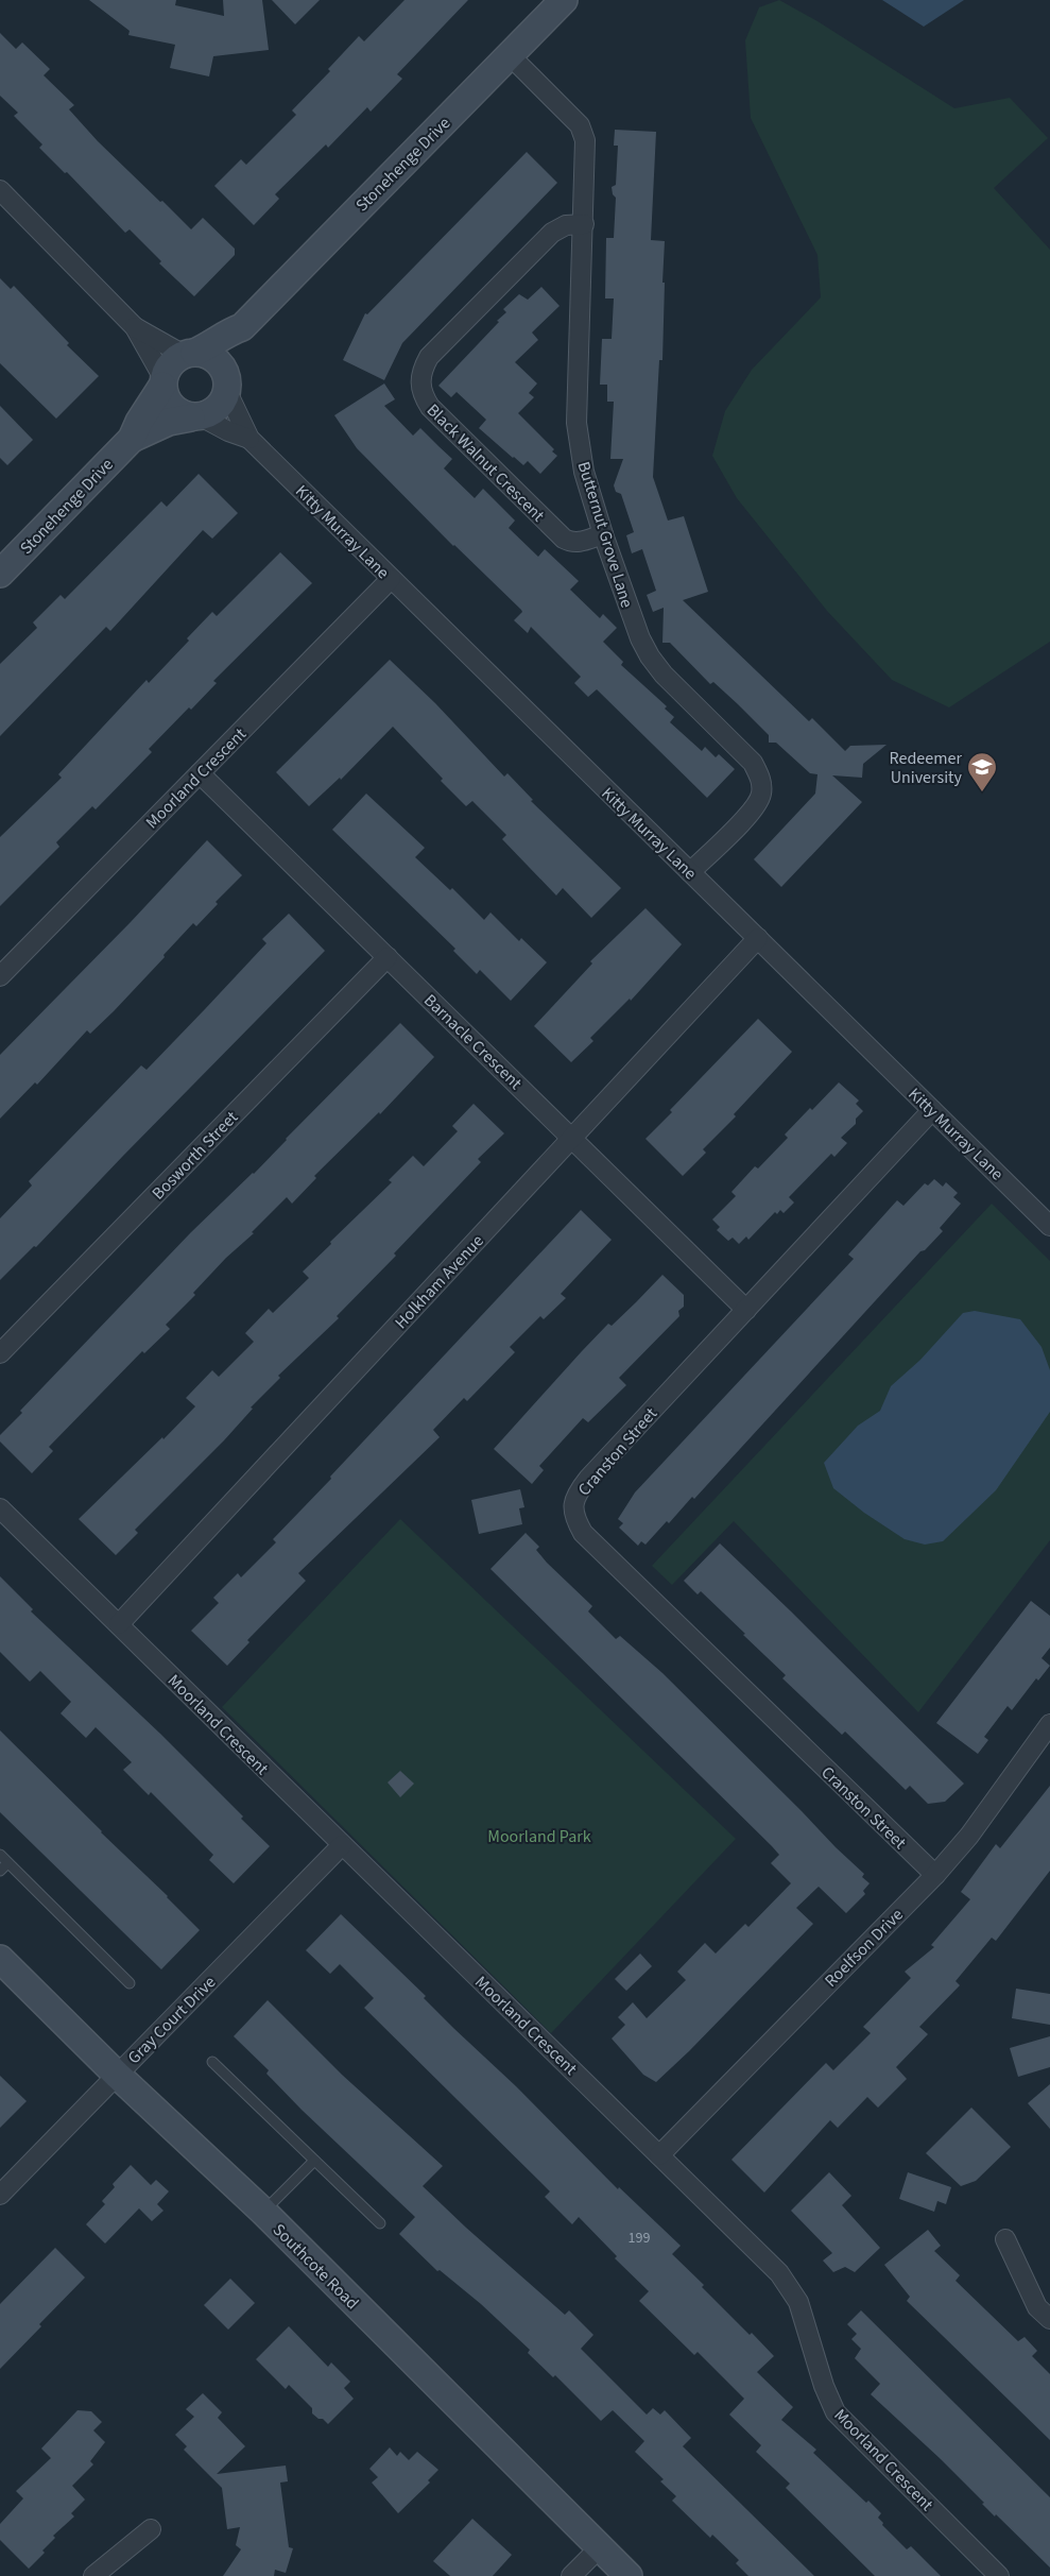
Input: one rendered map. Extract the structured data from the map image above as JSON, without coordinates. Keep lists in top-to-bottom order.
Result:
{
  "streets": {
    "street": [
      "Stonehenge Drive",
      "Black Walnut Crescent",
      "Kitty Murray Lane",
      "Butternut Grove Lane",
      "Moorland Crescent",
      "Barnacle Crescent",
      "Bosworth Street",
      "Holkham Avenue",
      "Cranston Street",
      "Roelfson Drive",
      "Gray Court Drive",
      "Southcote Road"
    ]
  },
  "crossings": [
    ["Stonehenge Drive", "Kitty Murray Lane"],
    ["Stonehenge Drive", "Butternut Grove Lane"],
    ["Black Walnut Crescent", "Butternut Grove Lane"],
    ["Kitty Murray Lane", "Butternut Grove Lane"],
    ["Kitty Murray Lane", "Moorland Crescent"],
    ["Kitty Murray Lane", "Holkham Avenue"],
    ["Kitty Murray Lane", "Cranston Street"],
    ["Moorland Crescent", "Barnacle Crescent"],
    ["Moorland Crescent", "Holkham Avenue"],
    ["Moorland Crescent", "Roelfson Drive"],
    ["Moorland Crescent", "Gray Court Drive"],
    ["Barnacle Crescent", "Bosworth Street"],
    ["Barnacle Crescent", "Holkham Avenue"],
    ["Barnacle Crescent", "Cranston Street"],
    ["Cranston Street", "Roelfson Drive"],
    ["Gray Court Drive", "Southcote Road"]
  ],
  "parks": ["Moorland Park"],
  "places": {
    "school or university": ["Redeemer University"]
  },
  "house_numbers": ["199"]
}
